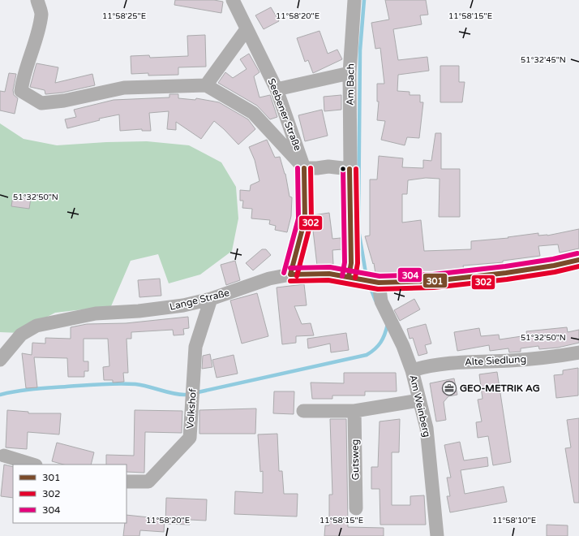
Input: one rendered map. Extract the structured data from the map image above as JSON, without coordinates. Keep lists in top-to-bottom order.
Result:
{
  "streets": {
    "street": [
      "Am Bach",
      "Seebener Straße",
      "Lange Straße",
      "Alte Siedlung",
      "Am Weinberg",
      "Volkshof",
      "Gutsweg"
    ]
  },
  "crossings": [
    ["Am Bach", "Lange Straße"],
    ["Seebener Straße", "Lange Straße"],
    ["Lange Straße", "Am Weinberg"],
    ["Lange Straße", "Volkshof"],
    ["Alte Siedlung", "Am Weinberg"]
  ],
  "places": {
    "office": ["GEO-METRIK AG"]
  },
  "lines": ["transit line 301", "transit line 302", "transit line 304"],
  "legend": ["301", "302", "304"],
  "coordinates": [
    "11°58'25\"E",
    "11°58'20\"E",
    "11°58'15\"E",
    "51°32'45\"N",
    "51°32'50\"N",
    "11°58'10\"E"
  ]
}
